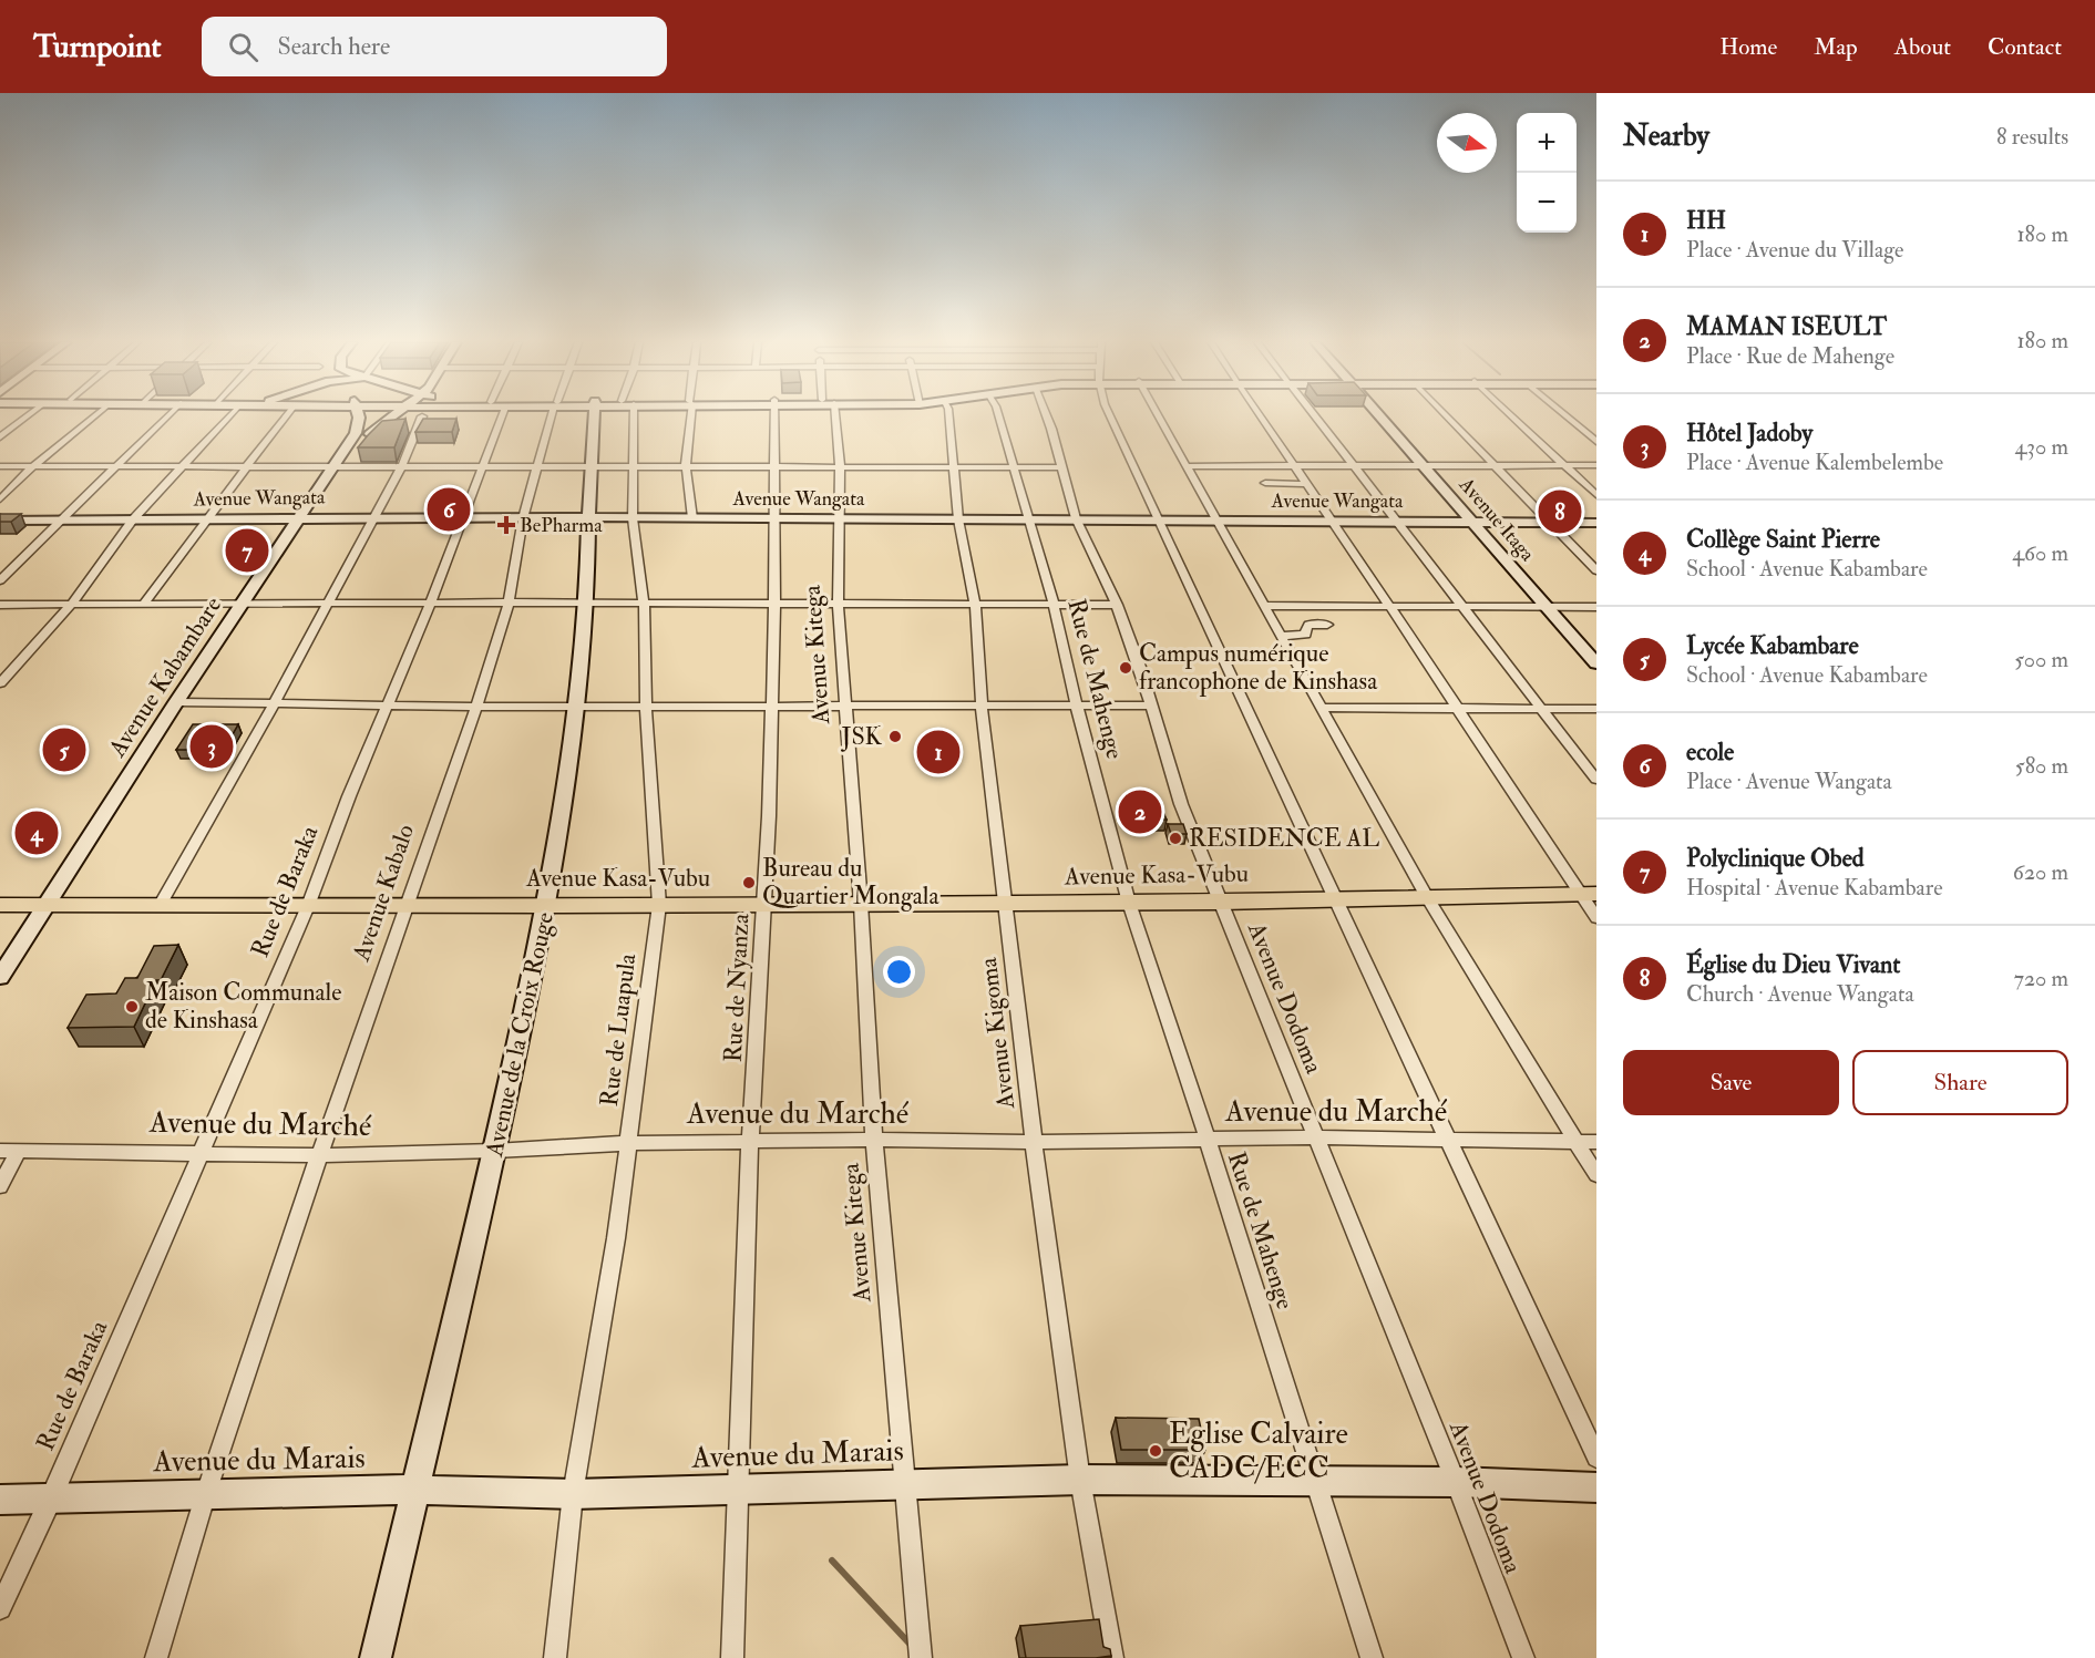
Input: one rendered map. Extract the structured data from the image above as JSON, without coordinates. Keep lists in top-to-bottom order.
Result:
{
  "streets": {
    "main road": ["Avenue Kasa-Vubu"],
    "street": [
      "Avenue Wangata",
      "Avenue Itaga",
      "Avenue Kitega",
      "Avenue Kabambare",
      "Rue de Mahenge",
      "Rue de Baraka",
      "Avenue Kabalo",
      "Rue de Nyanza",
      "Avenue Dodoma",
      "Rue de Luapula",
      "Avenue Kigoma",
      "Avenue de la Croix Rouge",
      "Avenue du Marché",
      "Avenue du Marais"
    ]
  },
  "crossings": [
    ["Avenue Wangata", "Avenue Itaga"],
    ["Avenue Wangata", "Avenue Kitega"],
    ["Avenue Wangata", "Avenue Kabambare"],
    ["Avenue Wangata", "Rue de Mahenge"],
    ["Avenue Wangata", "Rue de Baraka"],
    ["Avenue Wangata", "Avenue Kabalo"],
    ["Avenue Wangata", "Rue de Nyanza"],
    ["Avenue Wangata", "Avenue Dodoma"],
    ["Avenue Wangata", "Rue de Luapula"],
    ["Avenue Wangata", "Avenue Kigoma"],
    ["Avenue Wangata", "Avenue de la Croix Rouge"],
    ["Avenue Kitega", "Avenue Kasa-Vubu"],
    ["Avenue Kitega", "Avenue du Marché"],
    ["Avenue Kitega", "Avenue du Marais"],
    ["Avenue Kabambare", "Avenue Kasa-Vubu"],
    ["Rue de Mahenge", "Avenue Kasa-Vubu"],
    ["Rue de Mahenge", "Avenue du Marché"],
    ["Rue de Mahenge", "Avenue du Marais"],
    ["Avenue Kasa-Vubu", "Rue de Baraka"],
    ["Avenue Kasa-Vubu", "Avenue Kabalo"],
    ["Avenue Kasa-Vubu", "Rue de Nyanza"],
    ["Avenue Kasa-Vubu", "Avenue Dodoma"],
    ["Avenue Kasa-Vubu", "Rue de Luapula"],
    ["Avenue Kasa-Vubu", "Avenue Kigoma"],
    ["Avenue Kasa-Vubu", "Avenue de la Croix Rouge"],
    ["Rue de Baraka", "Avenue du Marché"],
    ["Rue de Baraka", "Avenue du Marais"],
    ["Avenue Kabalo", "Avenue du Marché"],
    ["Avenue Kabalo", "Avenue du Marais"],
    ["Rue de Nyanza", "Avenue du Marché"],
    ["Rue de Nyanza", "Avenue du Marais"],
    ["Avenue Dodoma", "Avenue du Marché"],
    ["Avenue Dodoma", "Avenue du Marais"],
    ["Rue de Luapula", "Avenue du Marché"],
    ["Rue de Luapula", "Avenue du Marais"],
    ["Avenue Kigoma", "Avenue du Marché"],
    ["Avenue Kigoma", "Avenue du Marais"],
    ["Avenue de la Croix Rouge", "Avenue du Marché"],
    ["Avenue de la Croix Rouge", "Avenue du Marais"]
  ],
  "places": {
    "health": ["BePharma"],
    "other": [
      "Campus numérique francophone de Kinshasa",
      "JSK",
      "RESIDENCE AL",
      "Bureau du Quartier Mongala",
      "Maison Communale de Kinshasa",
      "Eglise Calvaire CADC/ECC"
    ]
  },
  "north": "right",
  "page": {
    "header": "Turnpoint",
    "search": "Search here",
    "nav": [
      "Home",
      "Map",
      "About",
      "Contact"
    ],
    "heading": ["Nearby", "8 results"],
    "map_buttons": ["+", "−"],
    "list": [
      {
        "mark": "1",
        "name": "HH",
        "note": "Place · Avenue du Village",
        "value": "180 m"
      },
      {
        "mark": "2",
        "name": "MAMAN ISEULT",
        "note": "Place · Rue de Mahenge",
        "value": "180 m"
      },
      {
        "mark": "3",
        "name": "Hôtel Jadoby",
        "note": "Place · Avenue Kalembelembe",
        "value": "430 m"
      },
      {
        "mark": "4",
        "name": "Collège Saint Pierre",
        "note": "School · Avenue Kabambare",
        "value": "460 m"
      },
      {
        "mark": "5",
        "name": "Lycée Kabambare",
        "note": "School · Avenue Kabambare",
        "value": "500 m"
      },
      {
        "mark": "6",
        "name": "ecole",
        "note": "Place · Avenue Wangata",
        "value": "580 m"
      },
      {
        "mark": "7",
        "name": "Polyclinique Obed",
        "note": "Hospital · Avenue Kabambare",
        "value": "620 m"
      },
      {
        "mark": "8",
        "name": "Église du Dieu Vivant",
        "note": "Church · Avenue Wangata",
        "value": "720 m"
      }
    ],
    "pins": [
      "6",
      "8",
      "7",
      "3",
      "5",
      "1",
      "2",
      "4"
    ],
    "buttons": ["Save", "Share"]
  }
}
